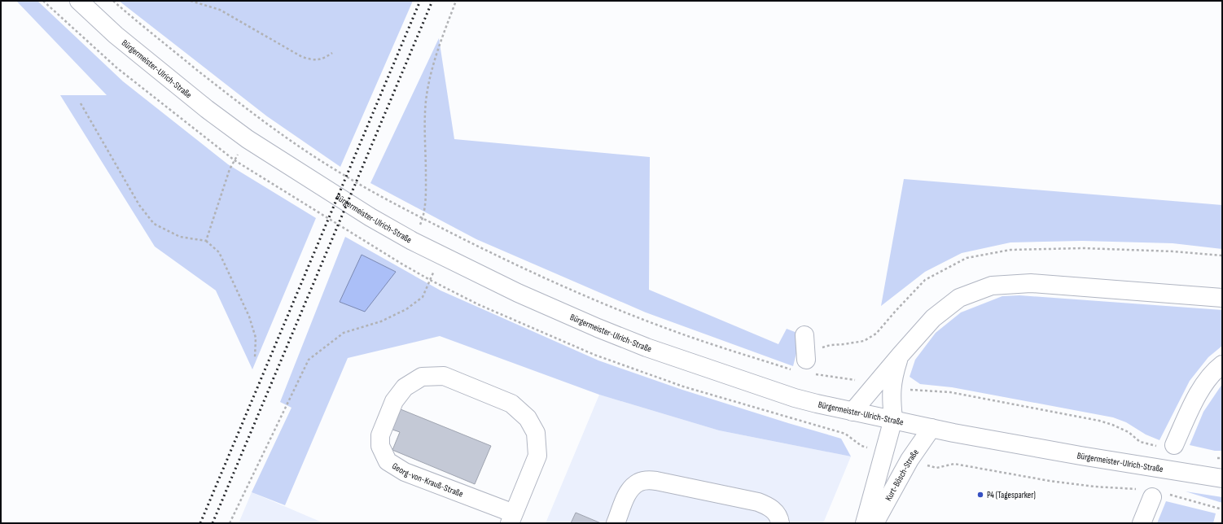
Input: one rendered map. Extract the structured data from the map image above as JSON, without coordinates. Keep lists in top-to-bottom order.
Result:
{
  "streets": {
    "main road": ["Bürgermeister-Ulrich-Straße", "Kurt-Bösch-Straße", "Georg-von-Krauß-Straße"]
  },
  "crossings": [
    ["Bürgermeister-Ulrich-Straße", "Kurt-Bösch-Straße"]
  ],
  "places": ["P4 (Tagesparker)"]
}
